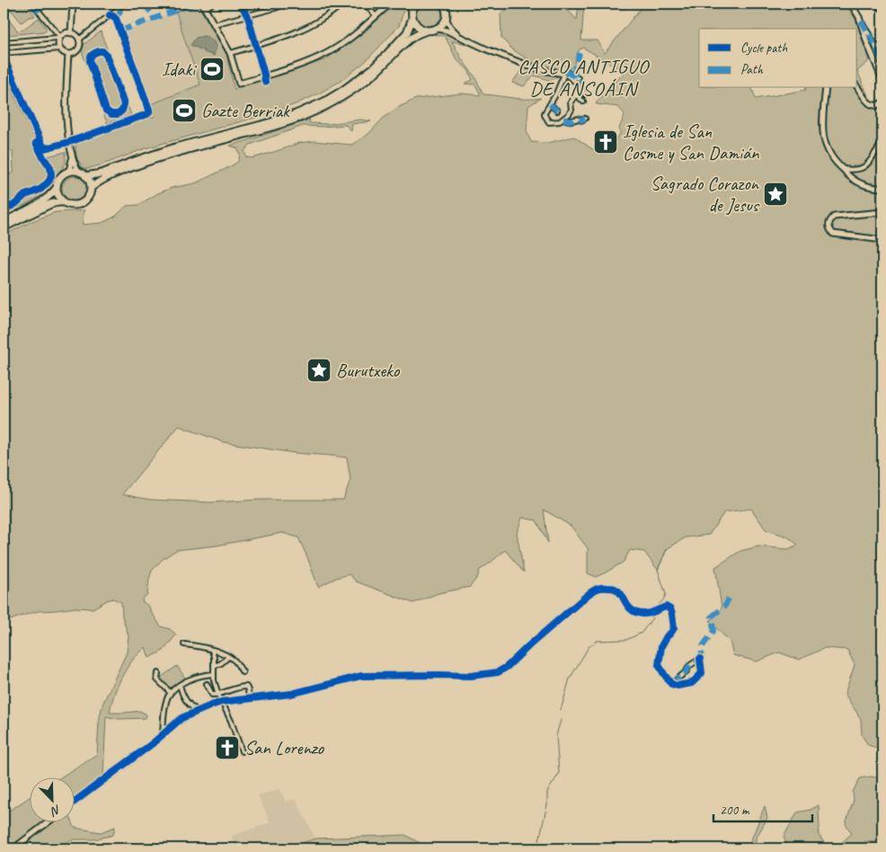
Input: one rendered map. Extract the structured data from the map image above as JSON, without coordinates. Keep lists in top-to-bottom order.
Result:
{
  "districts": ["CASCO ANTIGUO DE ANSOÁIN"],
  "places": {
    "sports": ["Idaki", "Gazte Berriak"],
    "church": ["Iglesia de San Cosme y San Damián", "San Lorenzo"],
    "place": ["Sagrado Corazon de Jesus", "Burutxeko"]
  },
  "legend": ["Cycle path", "Path"],
  "scale_bar": "200 m",
  "north": "bottom right"
}
